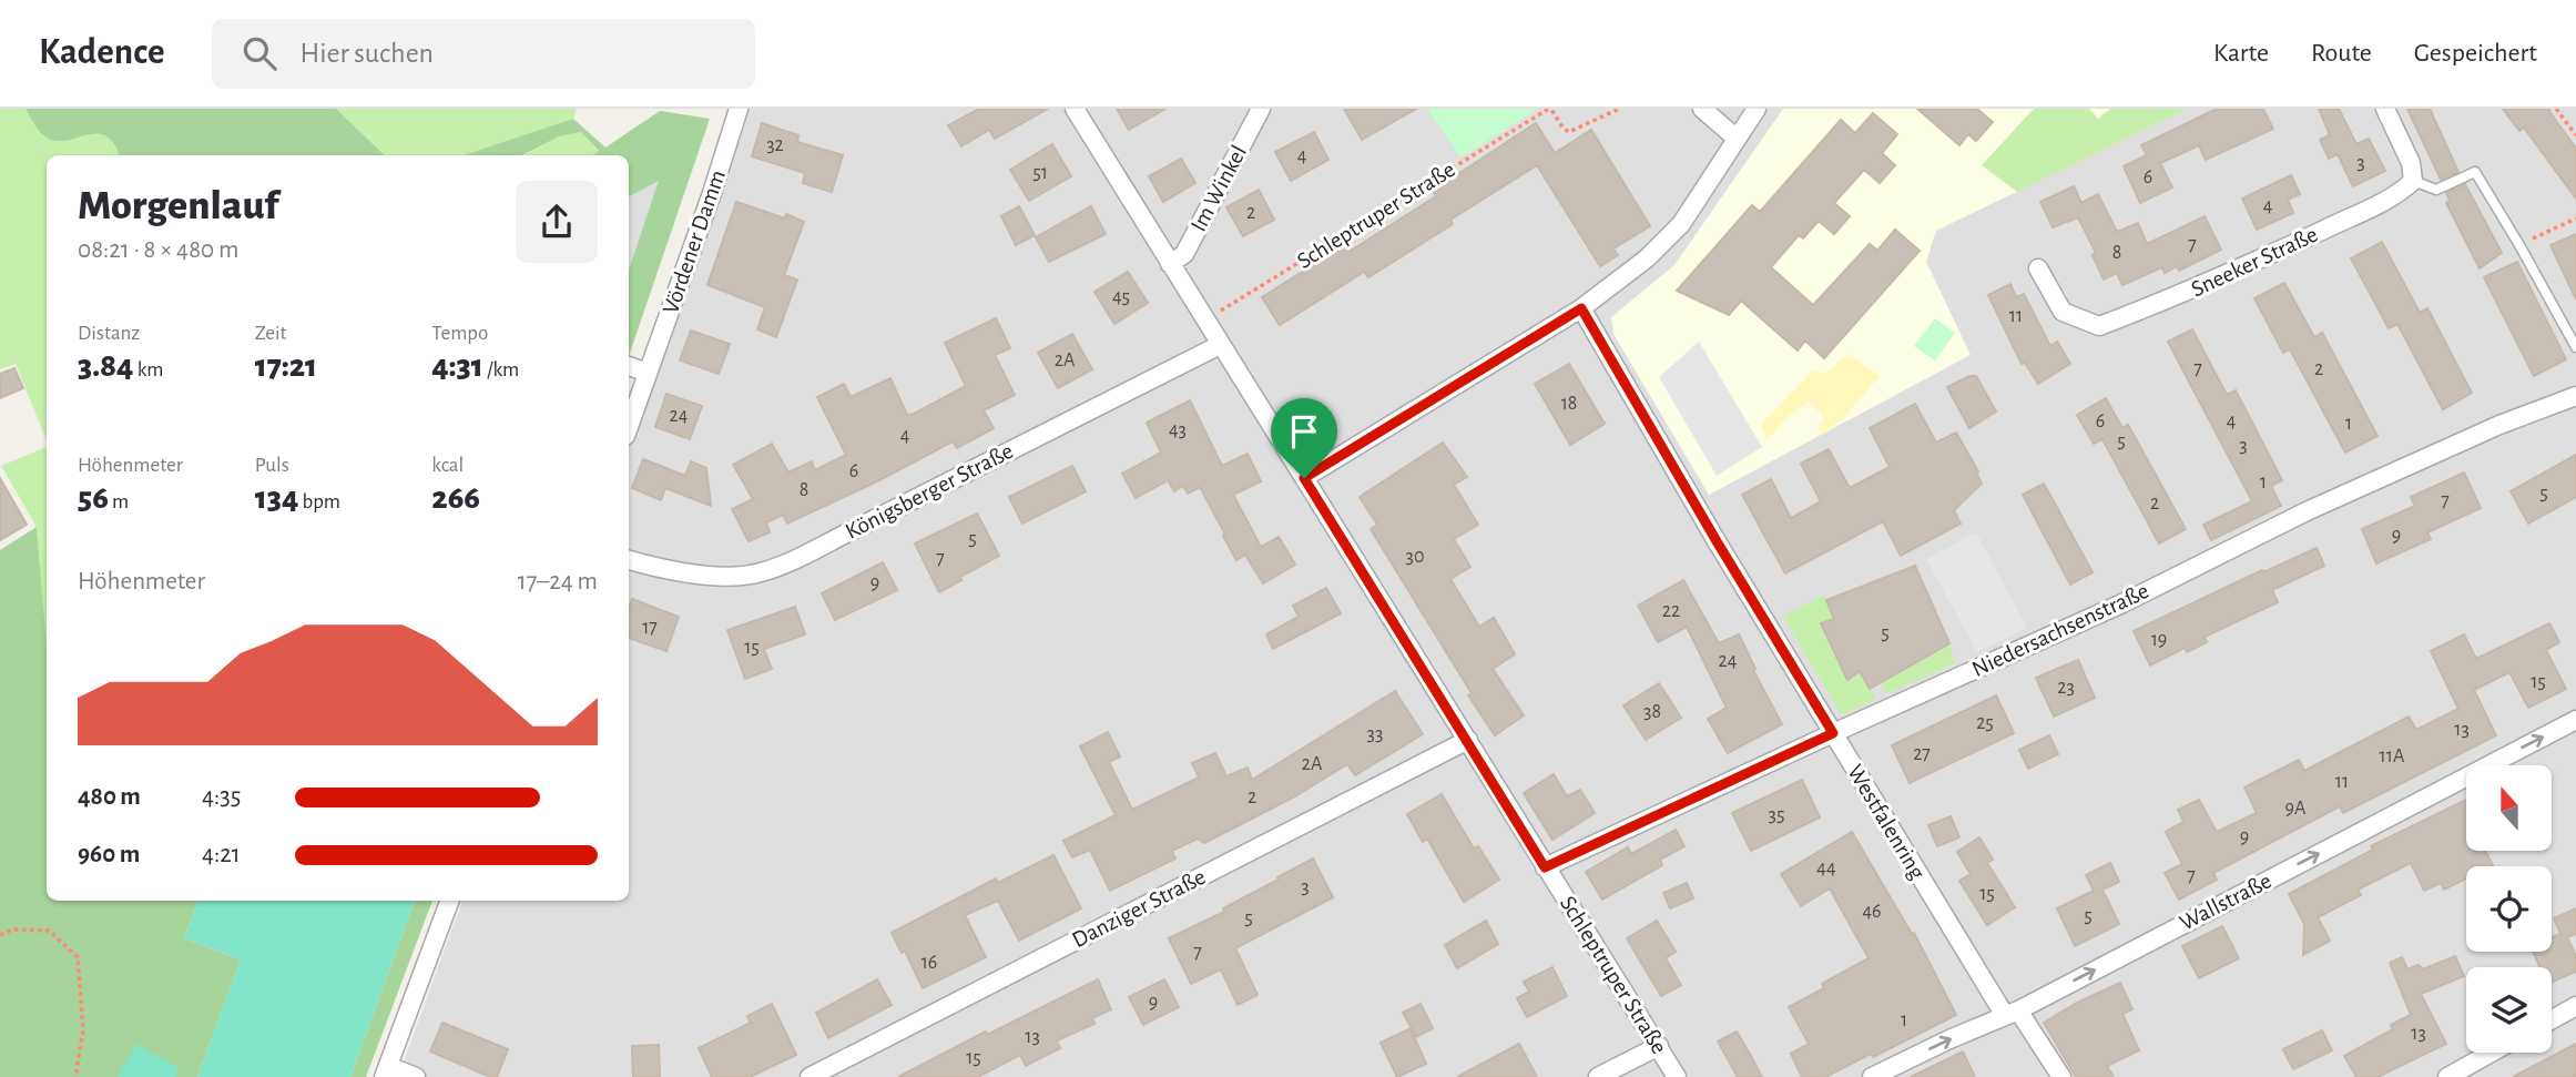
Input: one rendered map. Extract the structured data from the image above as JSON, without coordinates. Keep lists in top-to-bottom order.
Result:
{
  "streets": {
    "street": [
      "Im Winkel",
      "Schleptruper Straße",
      "Vördener Damm",
      "Sneeker Straße",
      "Königsberger Straße",
      "Niedersachsenstraße",
      "Westfalenring",
      "Wallstraße",
      "Danziger Straße"
    ]
  },
  "crossings": [
    ["Im Winkel", "Schleptruper Straße"],
    ["Schleptruper Straße", "Königsberger Straße"],
    ["Schleptruper Straße", "Niedersachsenstraße"],
    ["Schleptruper Straße", "Danziger Straße"],
    ["Niedersachsenstraße", "Westfalenring"],
    ["Westfalenring", "Wallstraße"]
  ],
  "one_way": ["Wallstraße"],
  "house_numbers": [
    "32",
    "4",
    "3",
    "51",
    "6",
    "4",
    "2",
    "7",
    "8",
    "45",
    "11",
    "2A",
    "7",
    "2",
    "18",
    "24",
    "6",
    "4",
    "1",
    "43",
    "4",
    "5",
    "3",
    "6",
    "1",
    "8",
    "5",
    "7",
    "2",
    "9",
    "5",
    "30",
    "7",
    "9",
    "22",
    "17",
    "5",
    "19",
    "15",
    "24",
    "15",
    "23",
    "38",
    "25",
    "13",
    "33",
    "27",
    "11A",
    "2A",
    "11",
    "2",
    "9A",
    "35",
    "9",
    "44",
    "7",
    "3",
    "15",
    "46",
    "5",
    "5",
    "7",
    "16",
    "9",
    "1",
    "13",
    "13",
    "15"
  ],
  "north": "top",
  "page": {
    "header": "Kadence",
    "search": "Hier suchen",
    "nav": ["Karte", "Route", "Gespeichert"],
    "heading": ["Morgenlauf", "08:21 · 8 × 480 m"],
    "stats": [
      ["Distanz", "3.84 km"],
      ["Zeit", "17:21"],
      ["Tempo", "4:31 /km"],
      ["Höhenmeter", "56 m"],
      ["Puls", "134 bpm"],
      ["kcal", "266"]
    ],
    "chart": ["Höhenmeter", "17–24 m"],
    "list": [
      {
        "name": "480 m",
        "note": "4:35"
      },
      {
        "name": "960 m",
        "note": "4:21"
      }
    ]
  }
}
